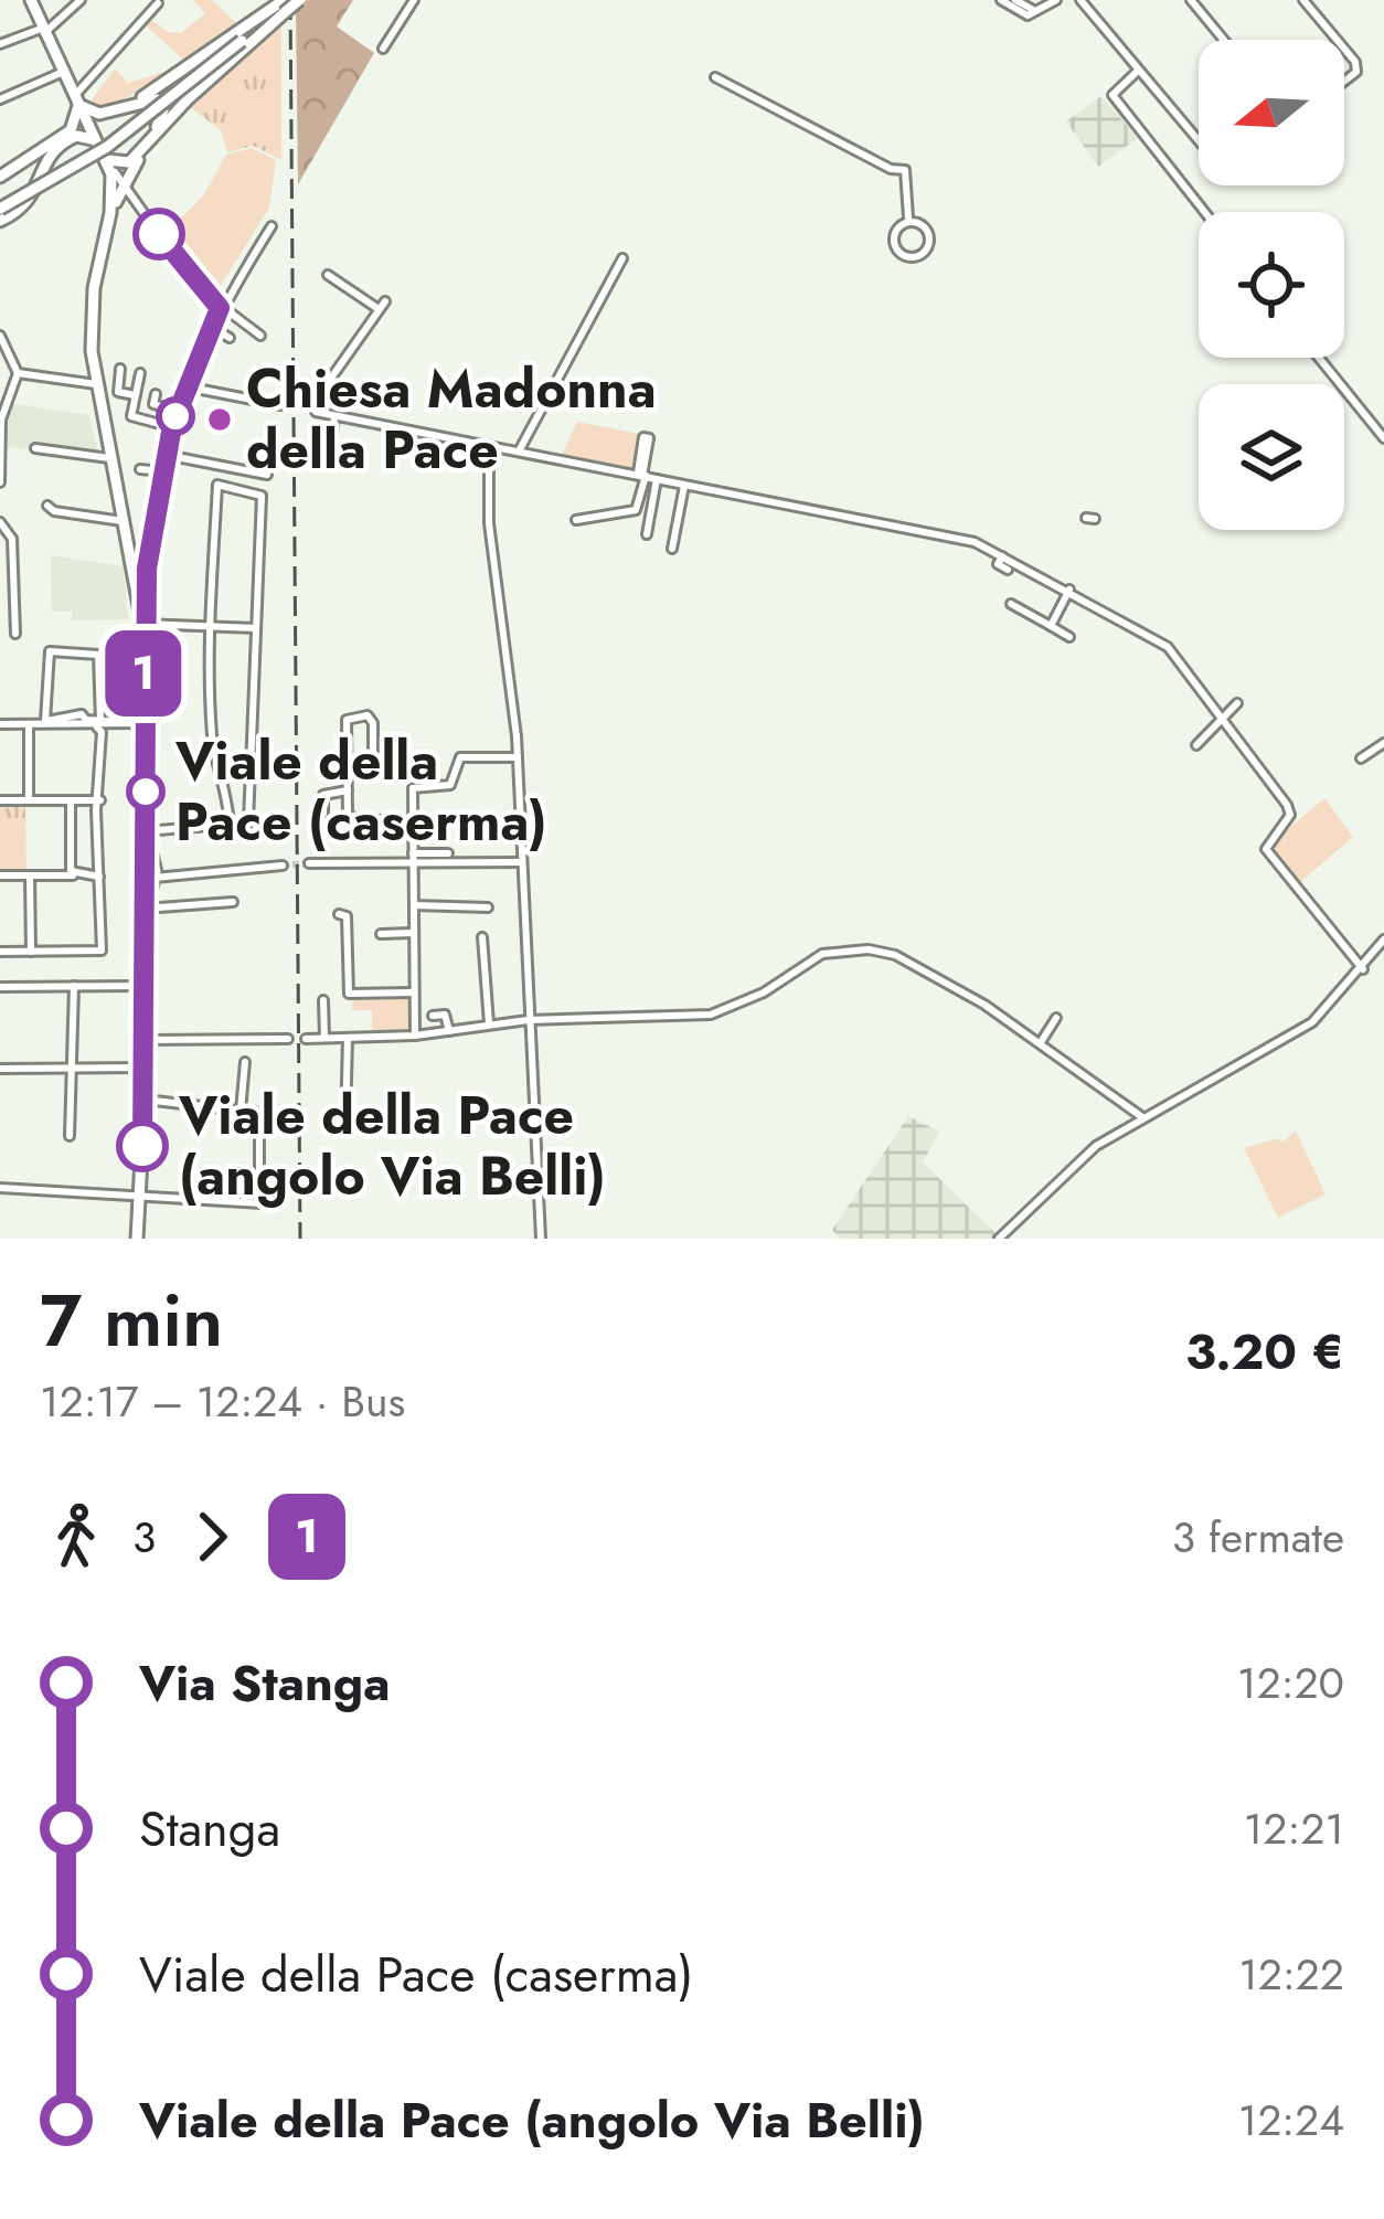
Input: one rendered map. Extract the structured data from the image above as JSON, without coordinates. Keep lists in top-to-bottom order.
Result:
{
  "places": ["Chiesa Madonna della Pace", "Viale della Pace (caserma)", "Viale della Pace (angolo Via Belli)"],
  "lines": ["bus line 1"],
  "north": "left",
  "page": {
    "on_map": "1",
    "heading": ["7 min", "12:17 – 12:24 · Bus", "3.20 €"],
    "legs": ["3", "1", "3 fermate"],
    "list": [
      {
        "name": "Via Stanga",
        "value": "12:20"
      },
      {
        "name": "Stanga",
        "value": "12:21"
      },
      {
        "name": "Viale della Pace (caserma)",
        "value": "12:22"
      },
      {
        "name": "Viale della Pace (angolo Via Belli)",
        "value": "12:24"
      }
    ]
  }
}
